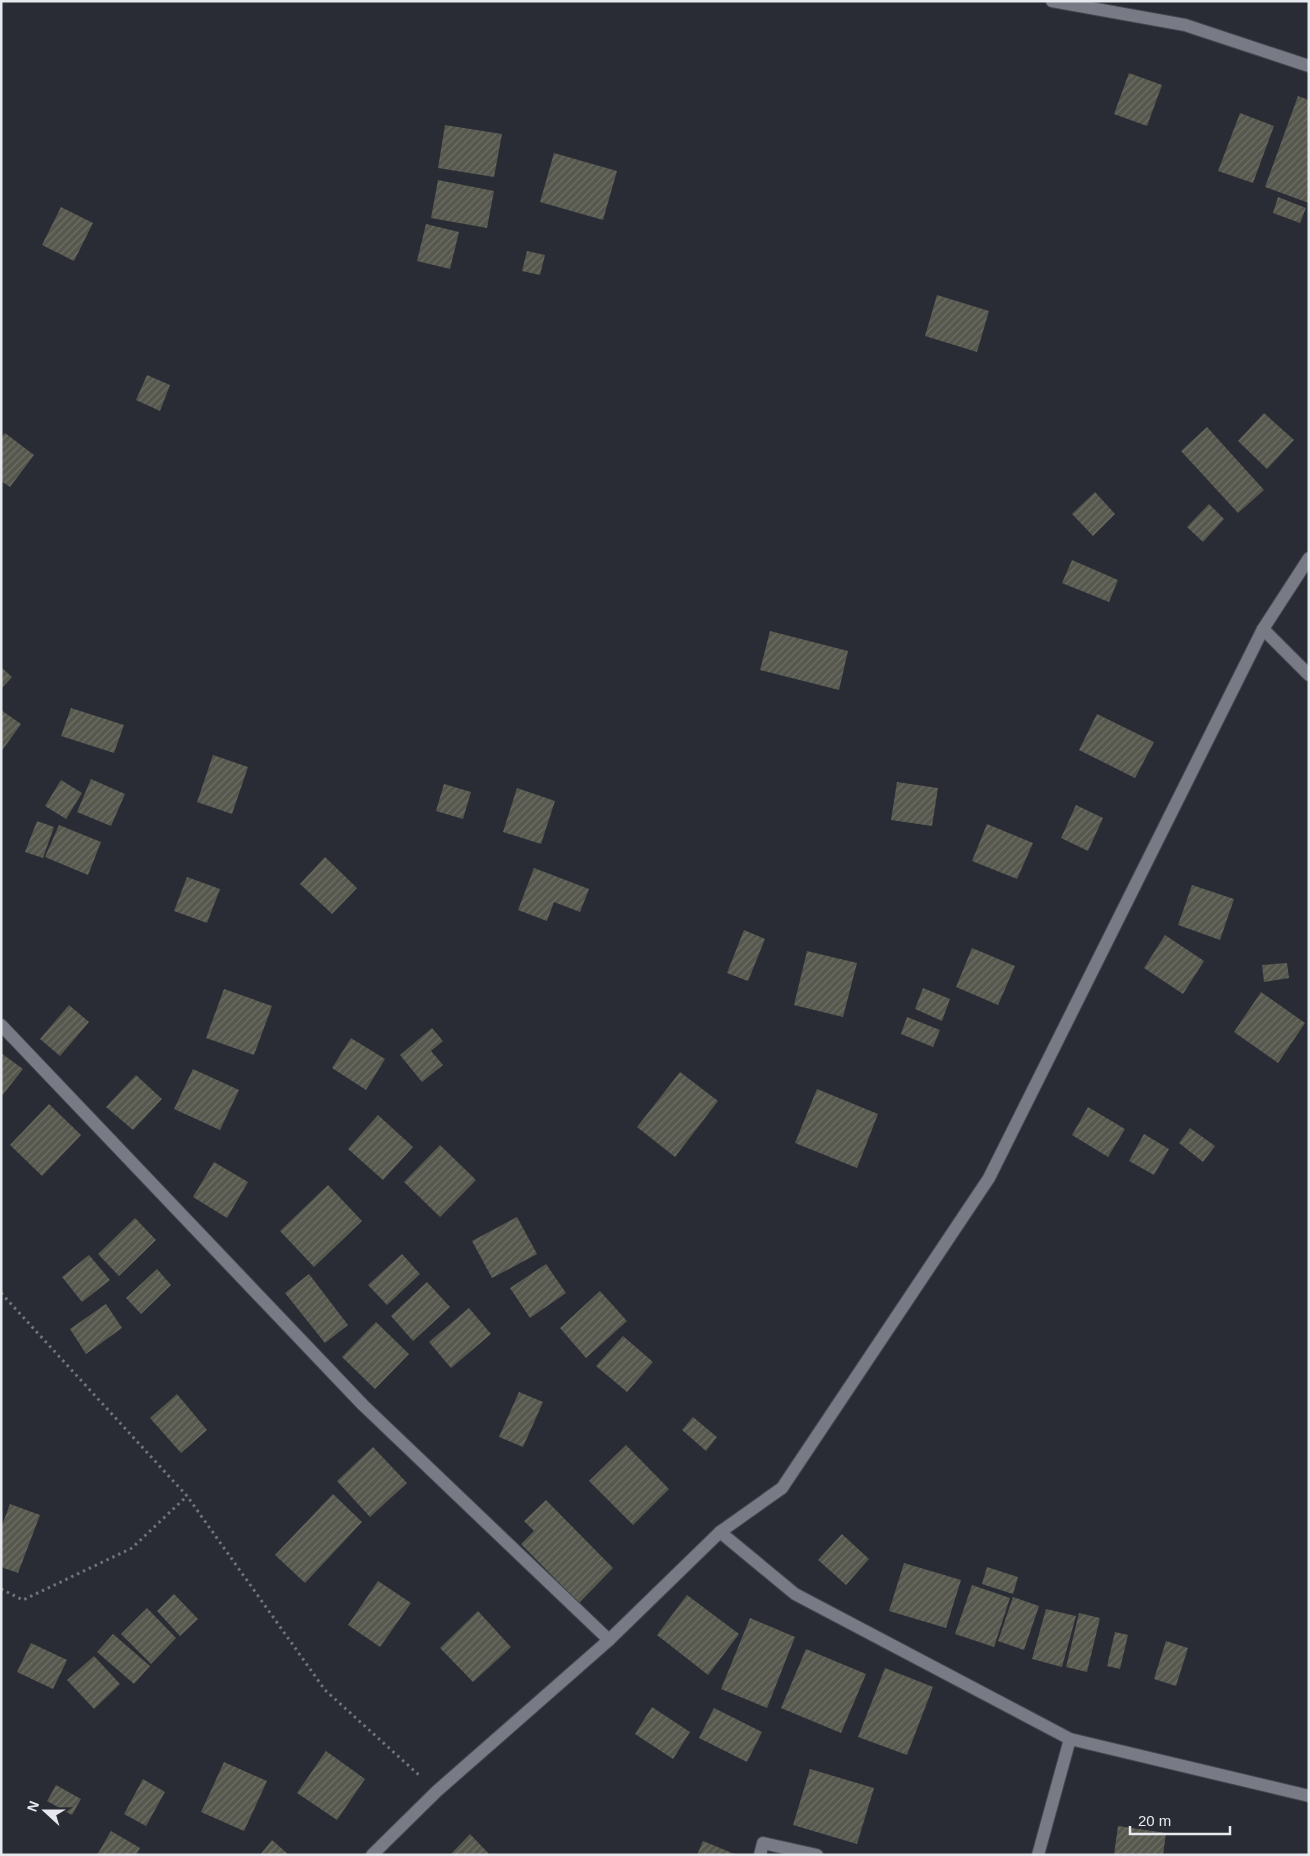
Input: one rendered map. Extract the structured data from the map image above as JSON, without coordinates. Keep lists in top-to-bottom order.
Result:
{
  "scale_bar": "20 m",
  "north": "left"
}
